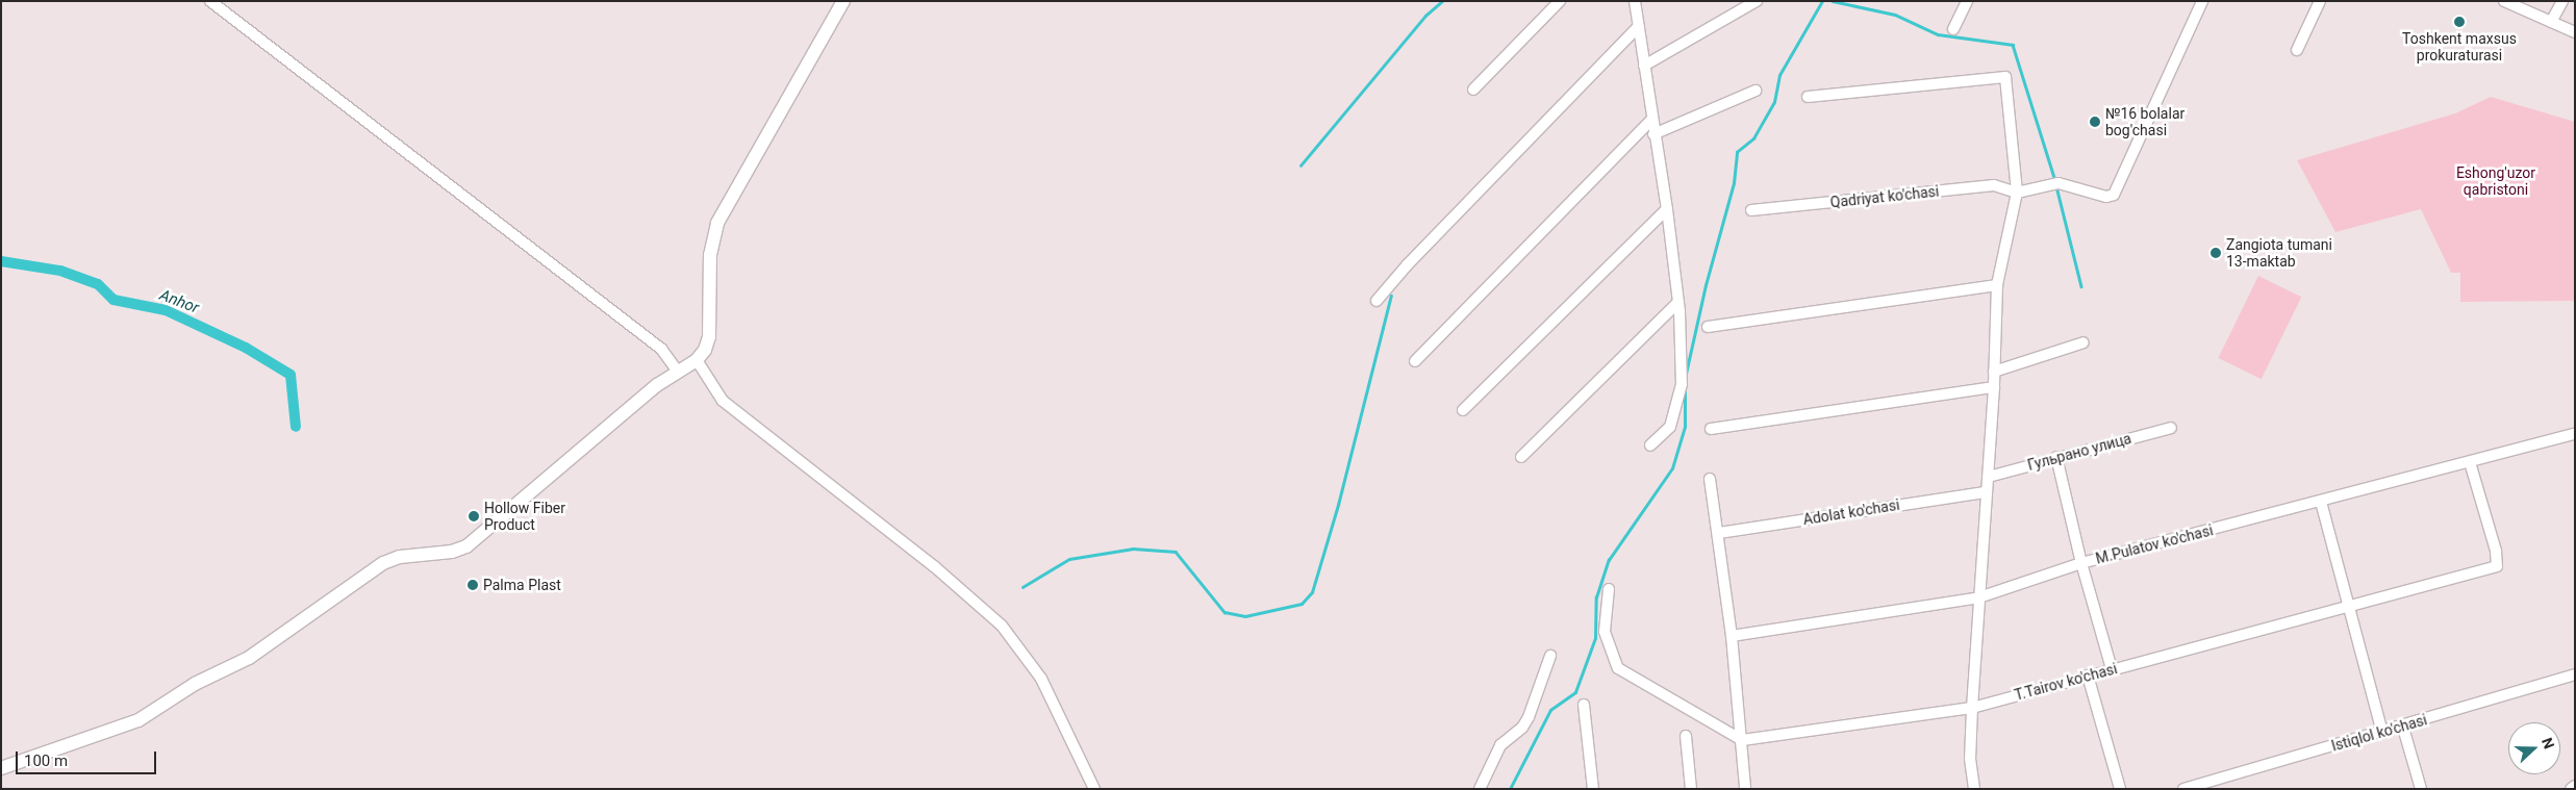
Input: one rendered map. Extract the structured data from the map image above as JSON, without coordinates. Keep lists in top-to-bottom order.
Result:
{
  "streets": {
    "street": [
      "Qadriyat ko'chasi",
      "Гульрано улица",
      "Adolat ko'chasi",
      "M.Pulatov ko'chasi",
      "T.Tairov ko'chasi",
      "Istiqlol ko'chasi"
    ]
  },
  "crossings": [
    ["M.Pulatov ko'chasi", "T.Tairov ko'chasi"]
  ],
  "water": ["Anhor"],
  "parks": ["Eshong'uzor qabristoni"],
  "places": [
    "Toshkent maxsus prokuraturasi",
    "№16 bolalar bog'chasi",
    "Zangiota tumani 13-maktab",
    "Hollow Fiber Product",
    "Palma Plast"
  ],
  "scale_bar": "100 m",
  "north": "right"
}
